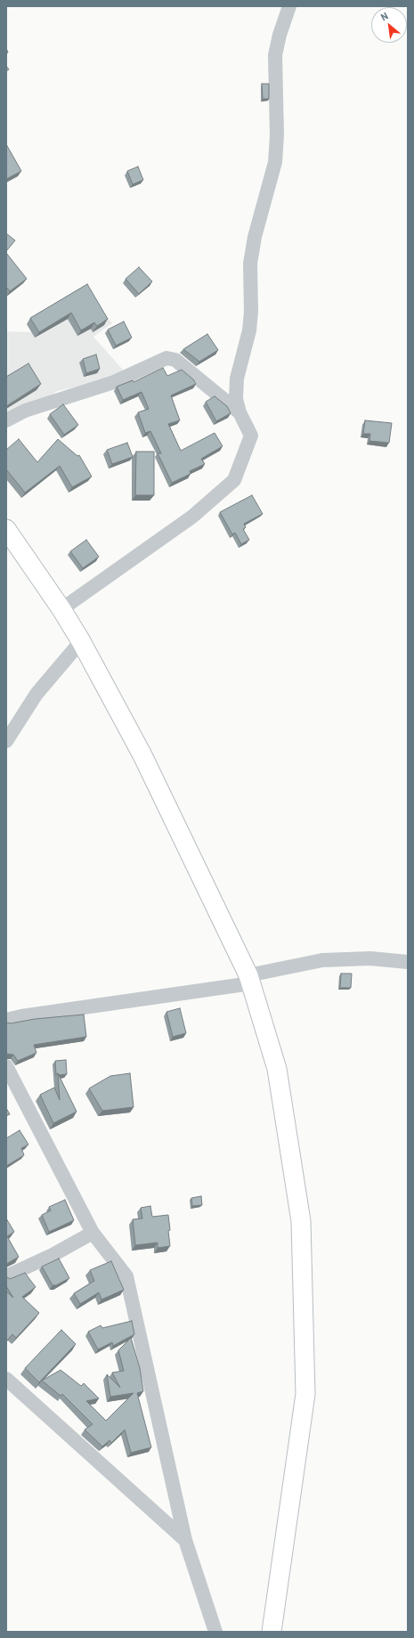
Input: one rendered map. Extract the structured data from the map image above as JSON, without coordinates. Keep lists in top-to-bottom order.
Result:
{
  "north": "top left"
}
